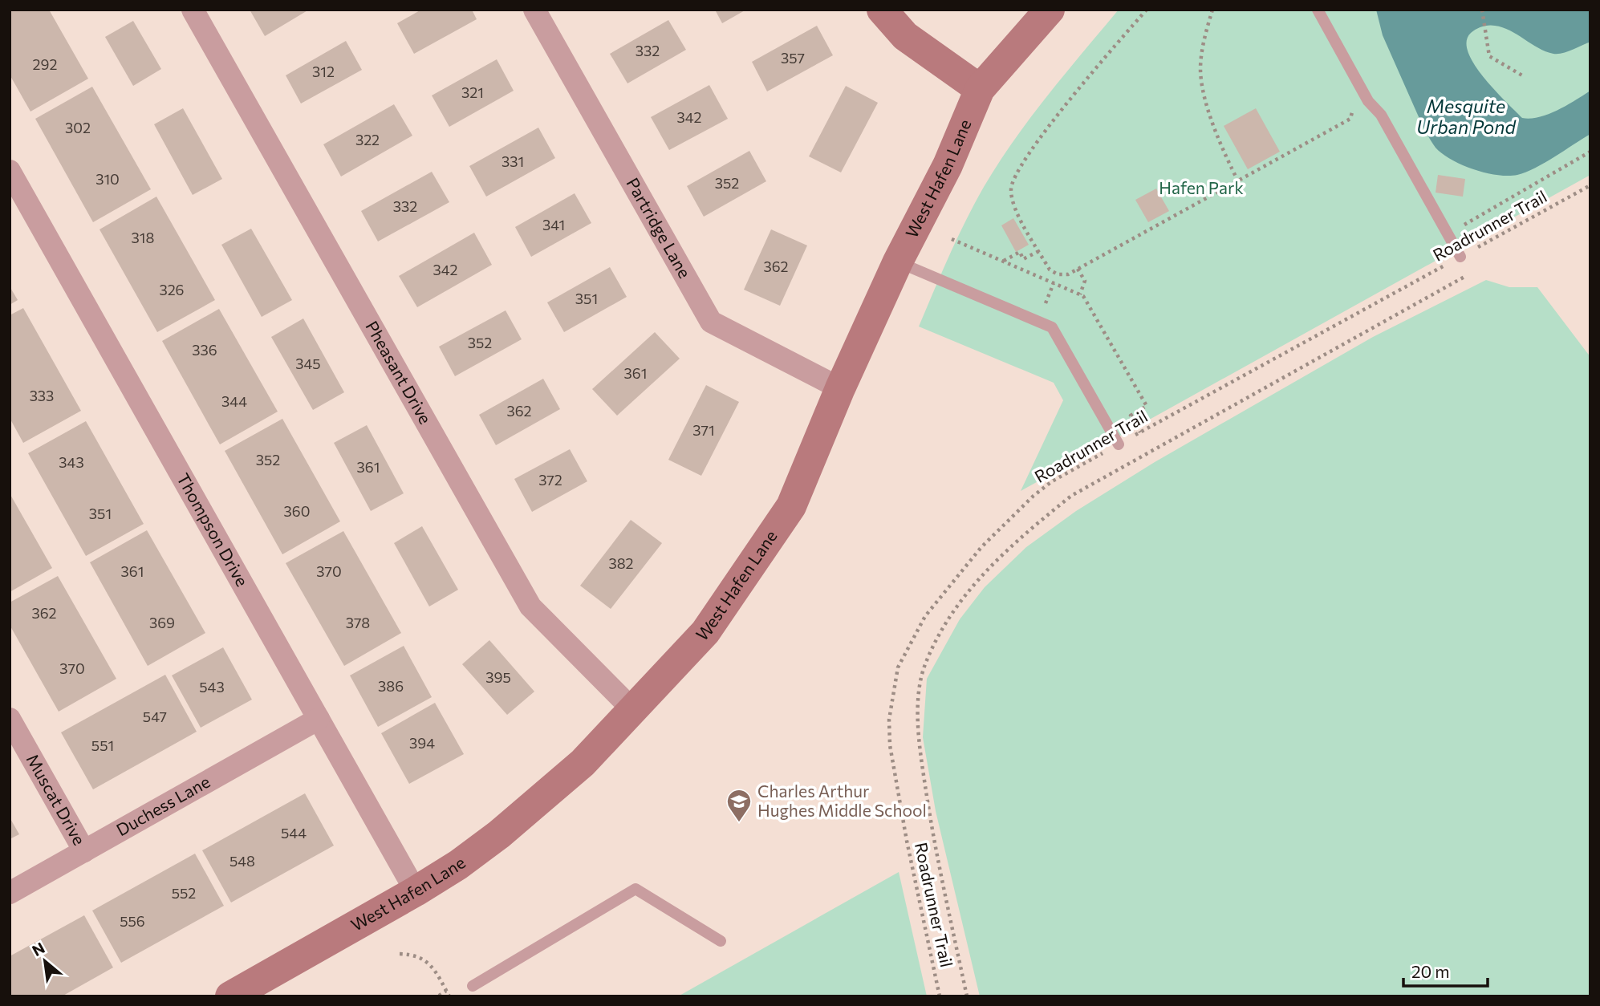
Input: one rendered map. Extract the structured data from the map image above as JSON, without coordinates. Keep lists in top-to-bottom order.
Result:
{
  "streets": {
    "main road": ["West Hafen Lane"],
    "street": [
      "Partridge Lane",
      "Pheasant Drive",
      "Thompson Drive",
      "Muscat Drive",
      "Duchess Lane"
    ],
    "path": ["Roadrunner Trail"]
  },
  "crossings": [
    ["West Hafen Lane", "Partridge Lane"],
    ["West Hafen Lane", "Pheasant Drive"],
    ["West Hafen Lane", "Thompson Drive"],
    ["Thompson Drive", "Duchess Lane"],
    ["Muscat Drive", "Duchess Lane"]
  ],
  "water": ["Mesquite Urban Pond"],
  "parks": ["Hafen Park"],
  "places": {
    "school or university": ["Charles Arthur Hughes Middle School"]
  },
  "house_numbers": [
    "332",
    "357",
    "292",
    "312",
    "321",
    "342",
    "302",
    "322",
    "331",
    "310",
    "352",
    "332",
    "341",
    "318",
    "362",
    "342",
    "326",
    "351",
    "352",
    "336",
    "345",
    "361",
    "333",
    "344",
    "362",
    "371",
    "352",
    "343",
    "361",
    "372",
    "360",
    "351",
    "382",
    "361",
    "370",
    "362",
    "369",
    "378",
    "370",
    "395",
    "386",
    "543",
    "547",
    "394",
    "551",
    "544",
    "548",
    "552",
    "556"
  ],
  "scale_bar": "20 m",
  "north": "top left"
}
